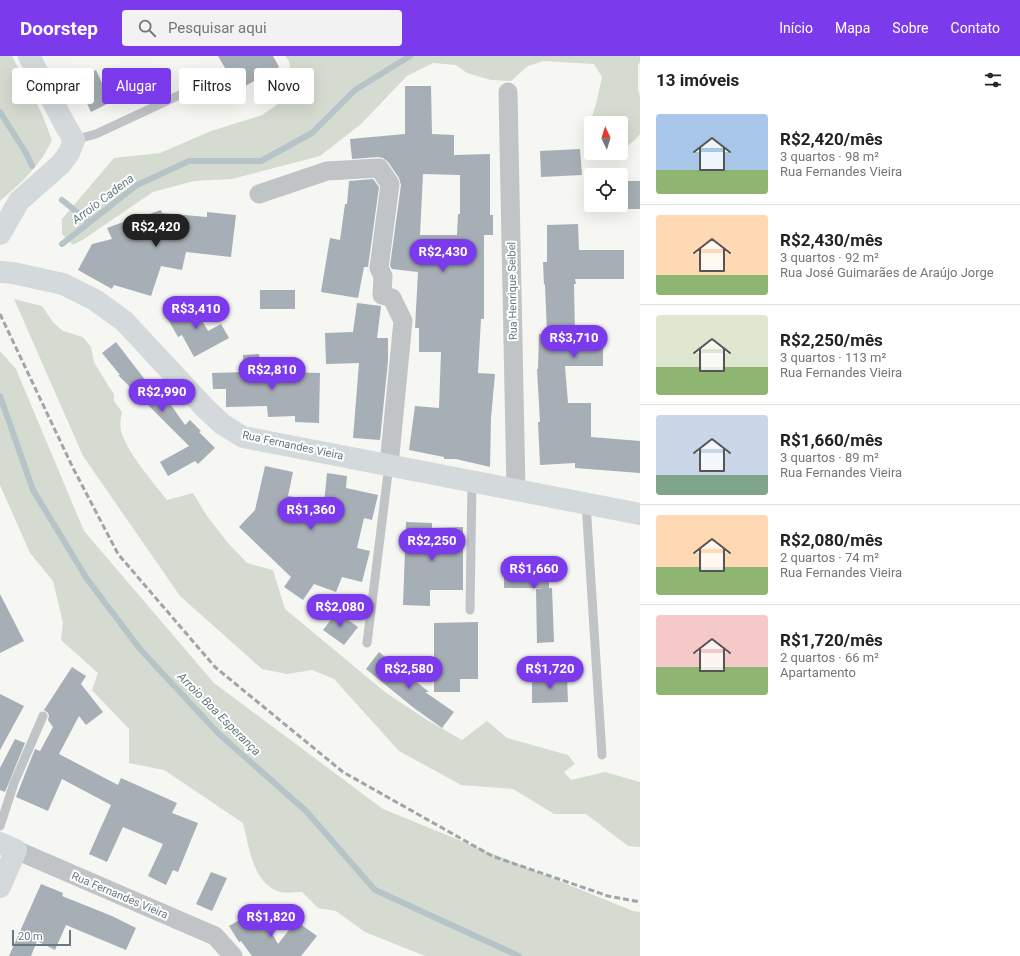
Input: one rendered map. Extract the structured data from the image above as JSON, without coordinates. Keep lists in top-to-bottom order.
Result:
{
  "streets": {
    "street": ["Rua Henrique Seibel", "Rua Fernandes Vieira"]
  },
  "crossings": [
    ["Rua Henrique Seibel", "Rua Fernandes Vieira"]
  ],
  "water": ["Arroio Cadena", "Arroio Boa Esperança"],
  "scale_bar": "20 m",
  "north": "top",
  "page": {
    "header": "Doorstep",
    "search": "Pesquisar aqui",
    "nav": [
      "Início",
      "Mapa",
      "Sobre",
      "Contato"
    ],
    "heading": "13 imóveis",
    "chip": [
      "Comprar",
      "Alugar",
      "Filtros",
      "Novo"
    ],
    "list": [
      {
        "name": "R$2,420/mês",
        "note": "3 quartos · 98 m² · Rua Fernandes Vieira"
      },
      {
        "name": "R$2,430/mês",
        "note": "3 quartos · 92 m² · Rua José Guimarães de Araújo Jorge"
      },
      {
        "name": "R$2,250/mês",
        "note": "3 quartos · 113 m² · Rua Fernandes Vieira"
      },
      {
        "name": "R$1,660/mês",
        "note": "3 quartos · 89 m² · Rua Fernandes Vieira"
      },
      {
        "name": "R$2,080/mês",
        "note": "2 quartos · 74 m² · Rua Fernandes Vieira"
      },
      {
        "name": "R$1,720/mês",
        "note": "2 quartos · 66 m² · Apartamento"
      }
    ],
    "price": [
      "R$2,420",
      "R$2,430",
      "R$3,410",
      "R$3,710",
      "R$2,810",
      "R$2,990",
      "R$1,360",
      "R$2,250",
      "R$1,660",
      "R$2,080",
      "R$2,580",
      "R$1,720",
      "R$1,820"
    ],
    "scale": "20 m"
  }
}
